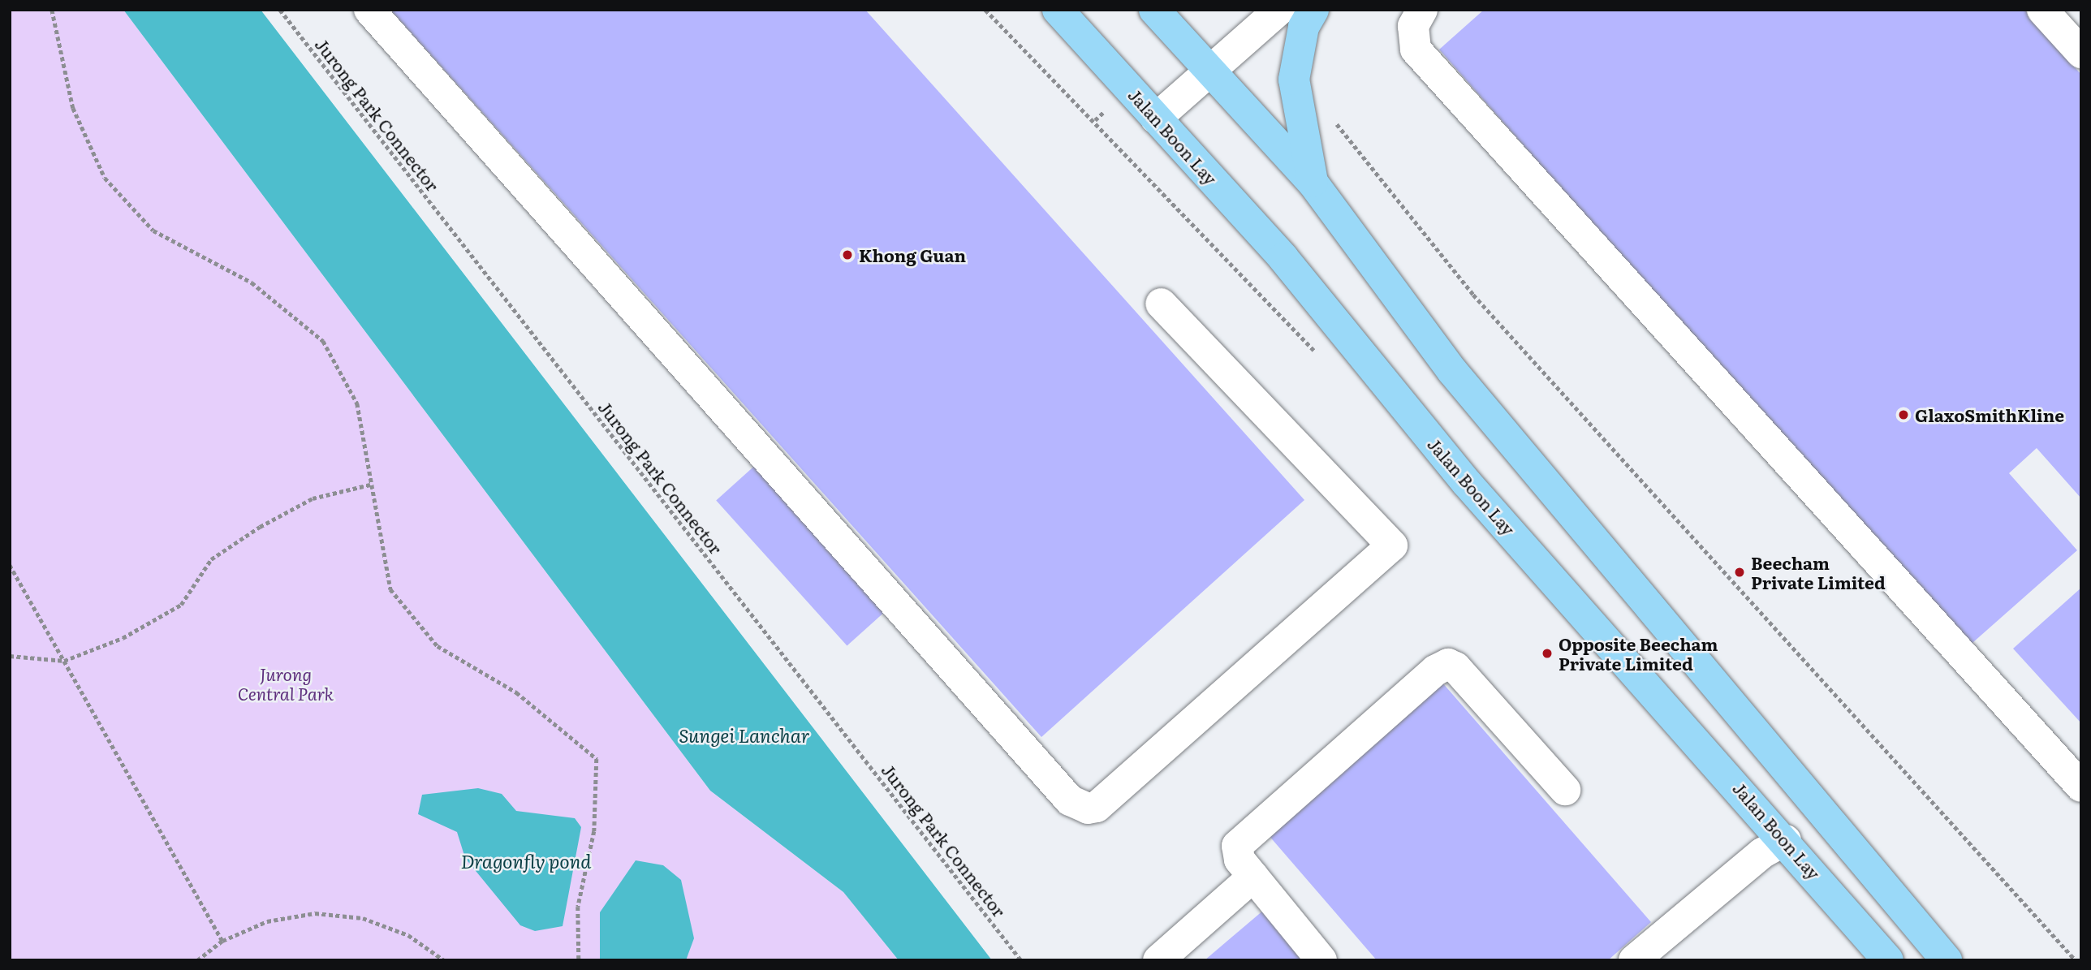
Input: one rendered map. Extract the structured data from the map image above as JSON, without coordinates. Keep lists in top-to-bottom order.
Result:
{
  "streets": {
    "main road": ["Jalan Boon Lay"],
    "path": ["Jurong Park Connector"]
  },
  "water": ["Sungei Lanchar", "Dragonfly pond"],
  "parks": ["Jurong Central Park"],
  "places": [
    "Khong Guan",
    "GlaxoSmithKline",
    "Beecham Private Limited",
    "Opposite Beecham Private Limited"
  ]
}
